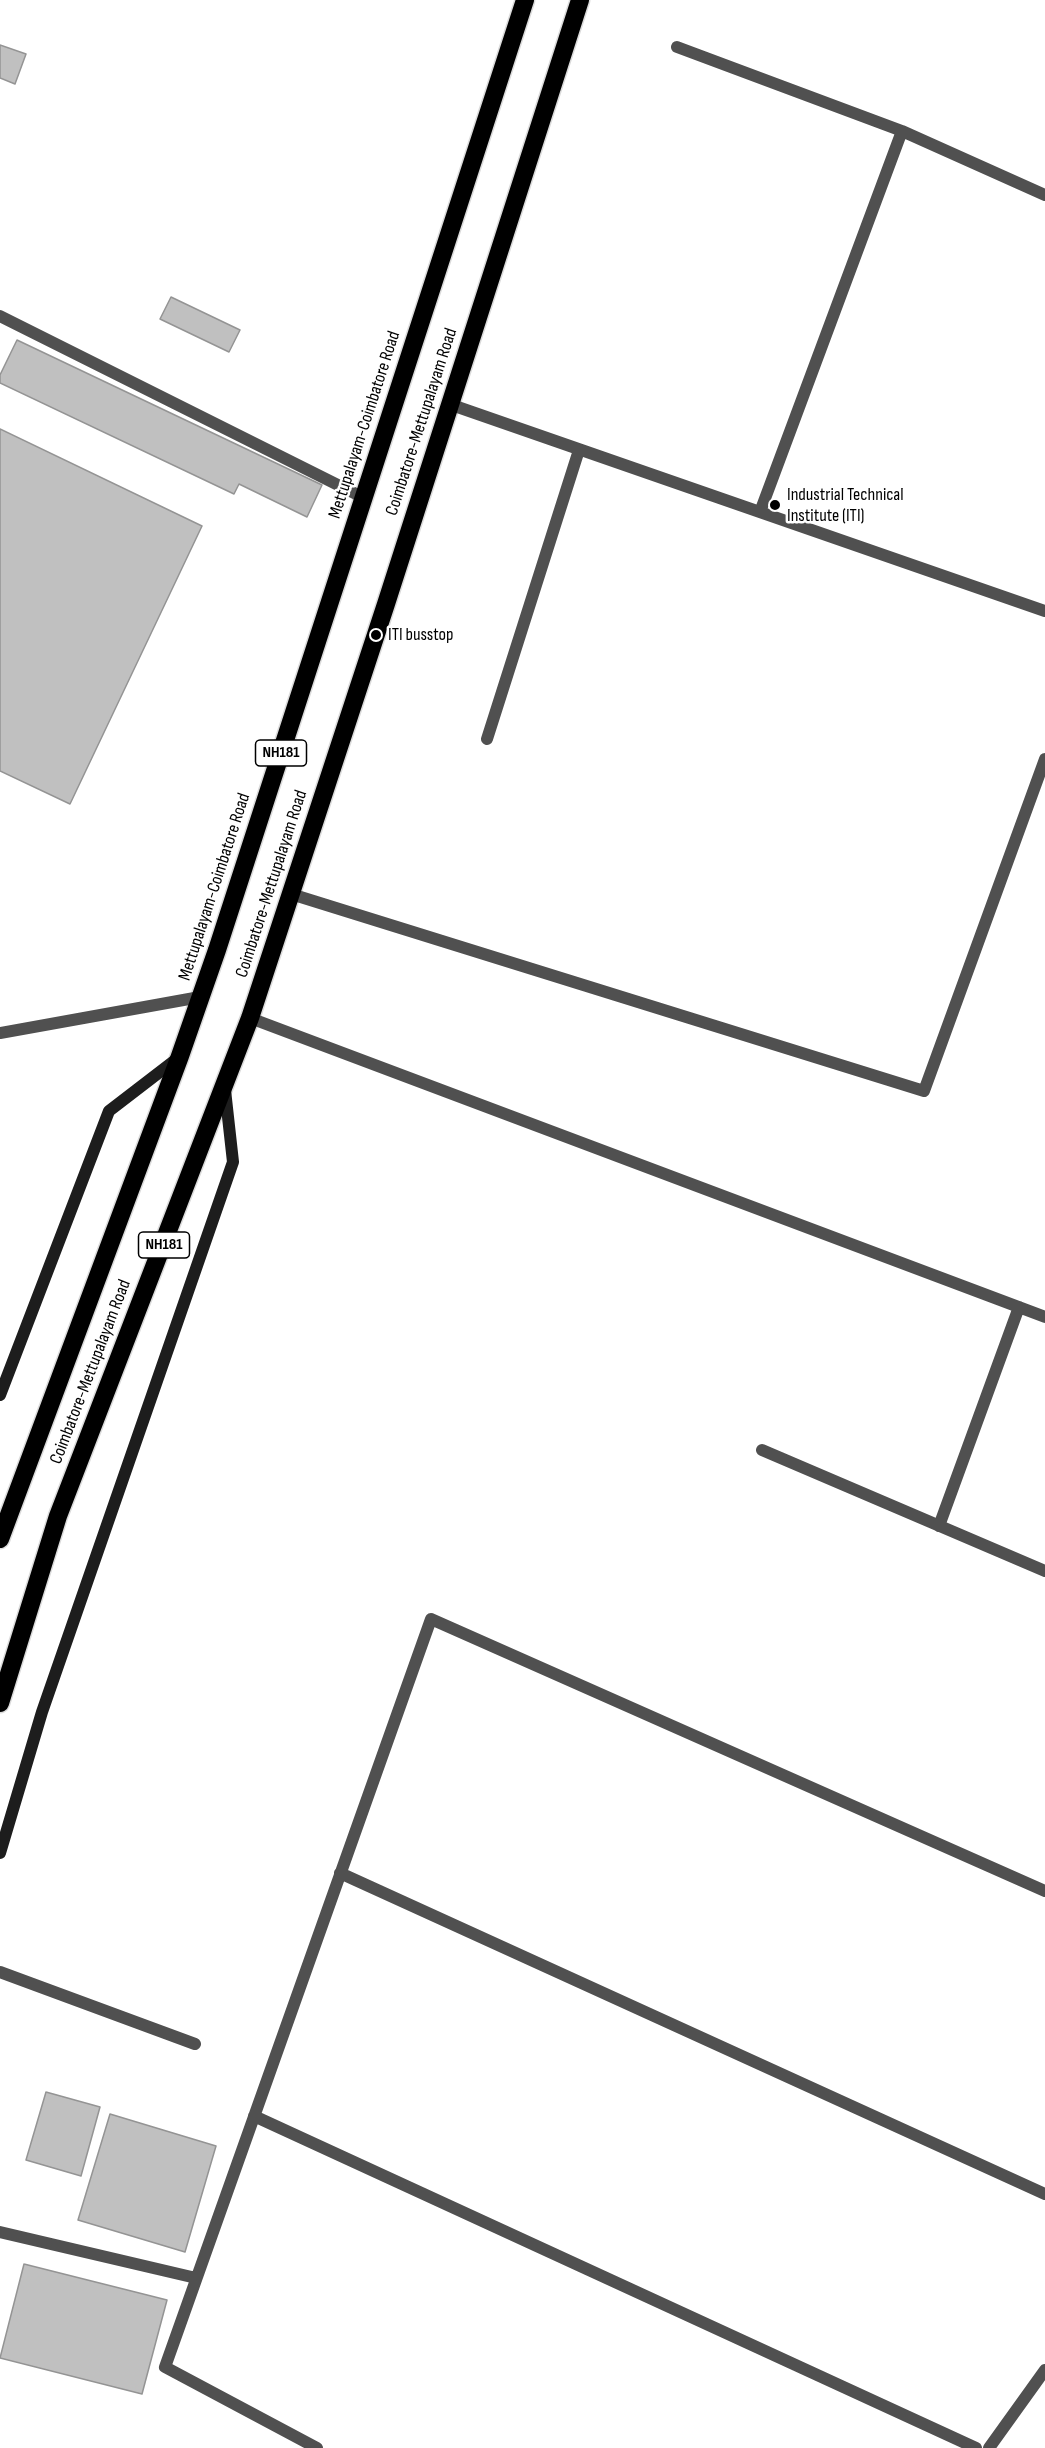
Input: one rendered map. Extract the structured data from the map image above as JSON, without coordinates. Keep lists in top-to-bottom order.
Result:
{
  "streets": {
    "highway": ["Coimbatore-Mettupalayam Road", "Mettupalayam-Coimbatore Road", "NH181"]
  },
  "places": ["Industrial Technical Institute (ITI)", "ITI busstop"]
}
